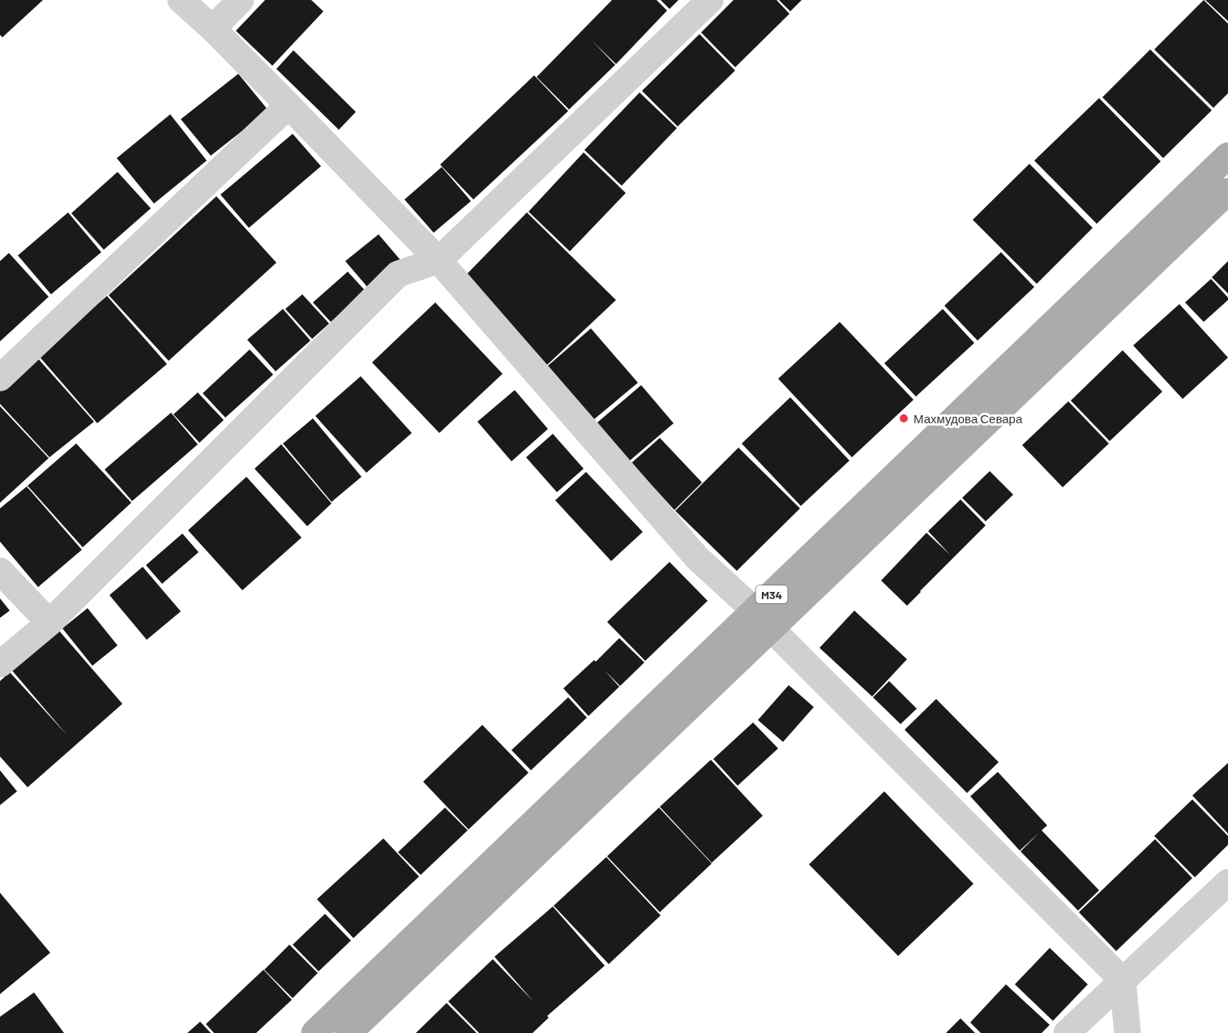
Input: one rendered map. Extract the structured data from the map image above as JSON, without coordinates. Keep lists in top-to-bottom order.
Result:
{
  "streets": {
    "main road": ["M34"]
  },
  "places": ["Махмудова Севара"]
}
